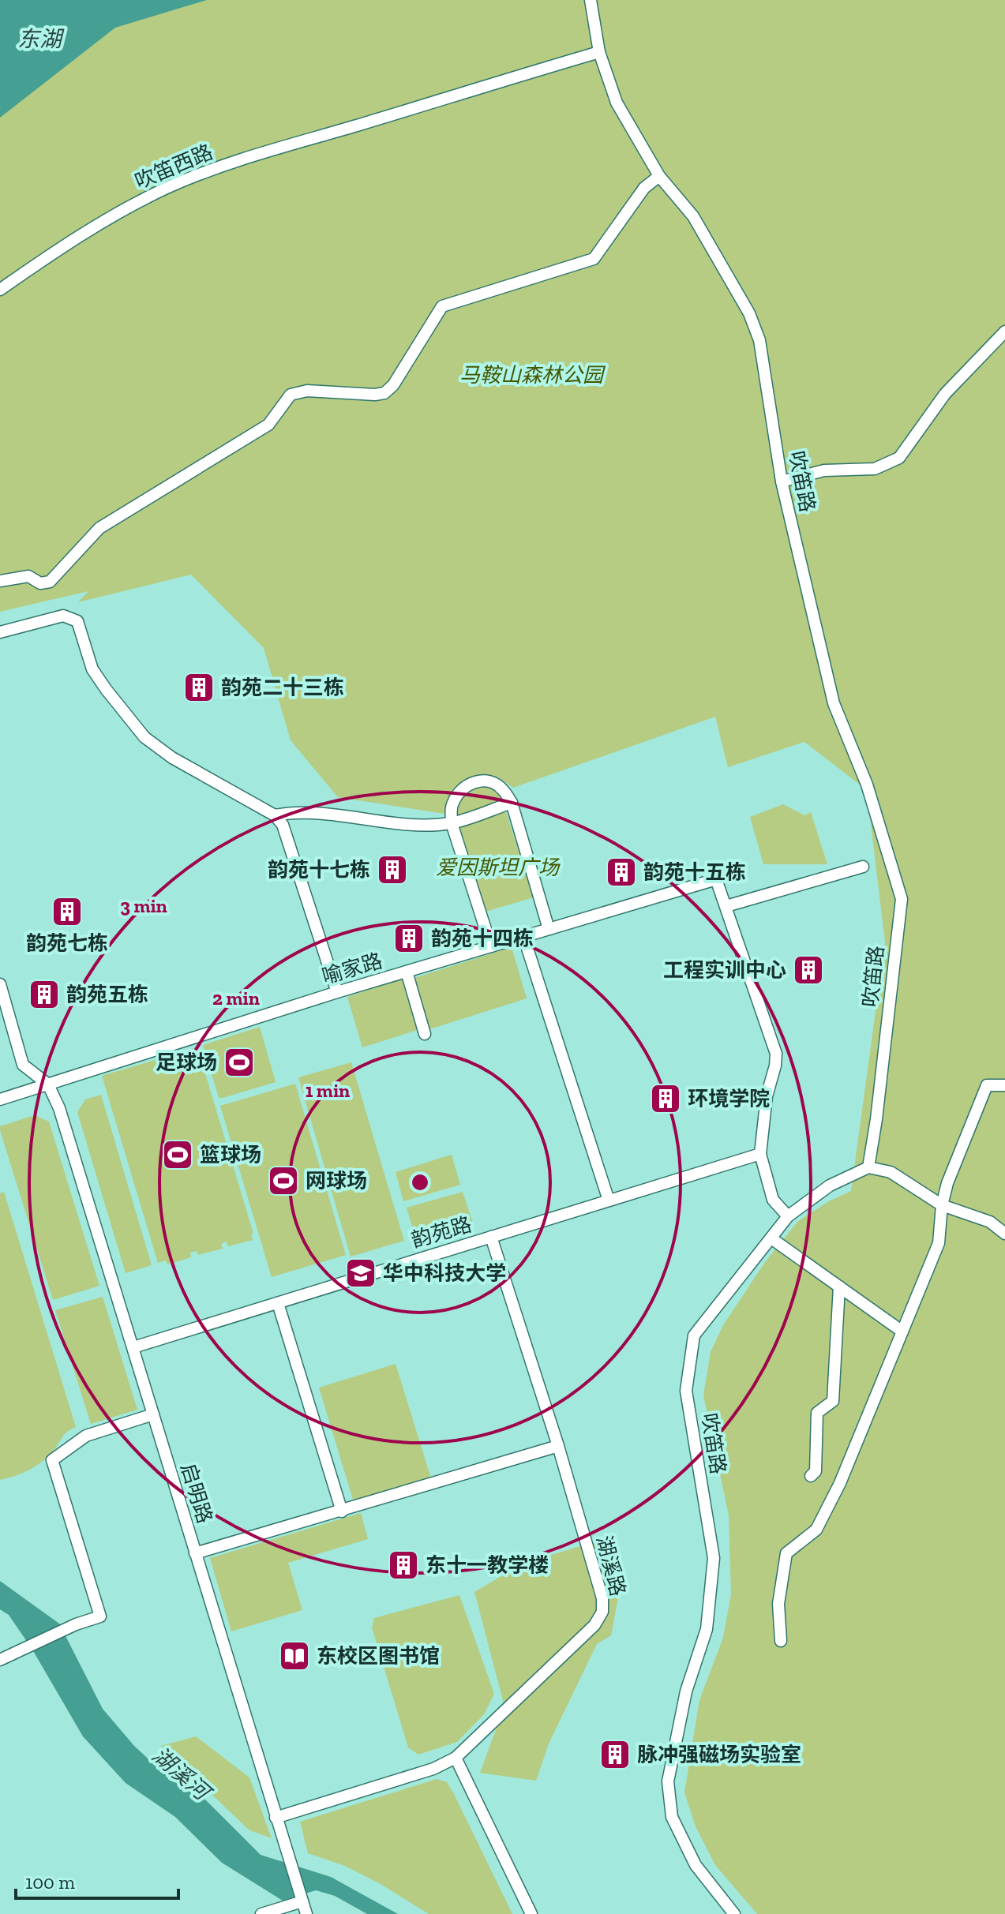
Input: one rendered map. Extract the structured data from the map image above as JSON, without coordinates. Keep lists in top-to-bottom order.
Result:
{
  "streets": {
    "street": [
      "吹笛西路",
      "吹笛路",
      "喻家路",
      "韵苑路",
      "启明路",
      "湖溪路"
    ]
  },
  "crossings": [
    ["吹笛西路", "吹笛路"],
    ["喻家路", "启明路"],
    ["韵苑路", "启明路"],
    ["韵苑路", "湖溪路"]
  ],
  "water": ["东湖", "湖溪河"],
  "parks": ["马鞍山森林公园", "爱因斯坦广场"],
  "places": {
    "building": [
      "韵苑二十三栋",
      "韵苑十七栋",
      "韵苑十五栋",
      "韵苑七栋",
      "韵苑十四栋",
      "工程实训中心",
      "韵苑五栋",
      "环境学院",
      "东十一教学楼",
      "脉冲强磁场实验室"
    ],
    "sports": ["足球场", "篮球场", "网球场"],
    "school or university": ["华中科技大学"],
    "library": ["东校区图书馆"]
  },
  "scale_bar": "100 m",
  "rings": ["3 min", "2 min", "1 min"]
}
